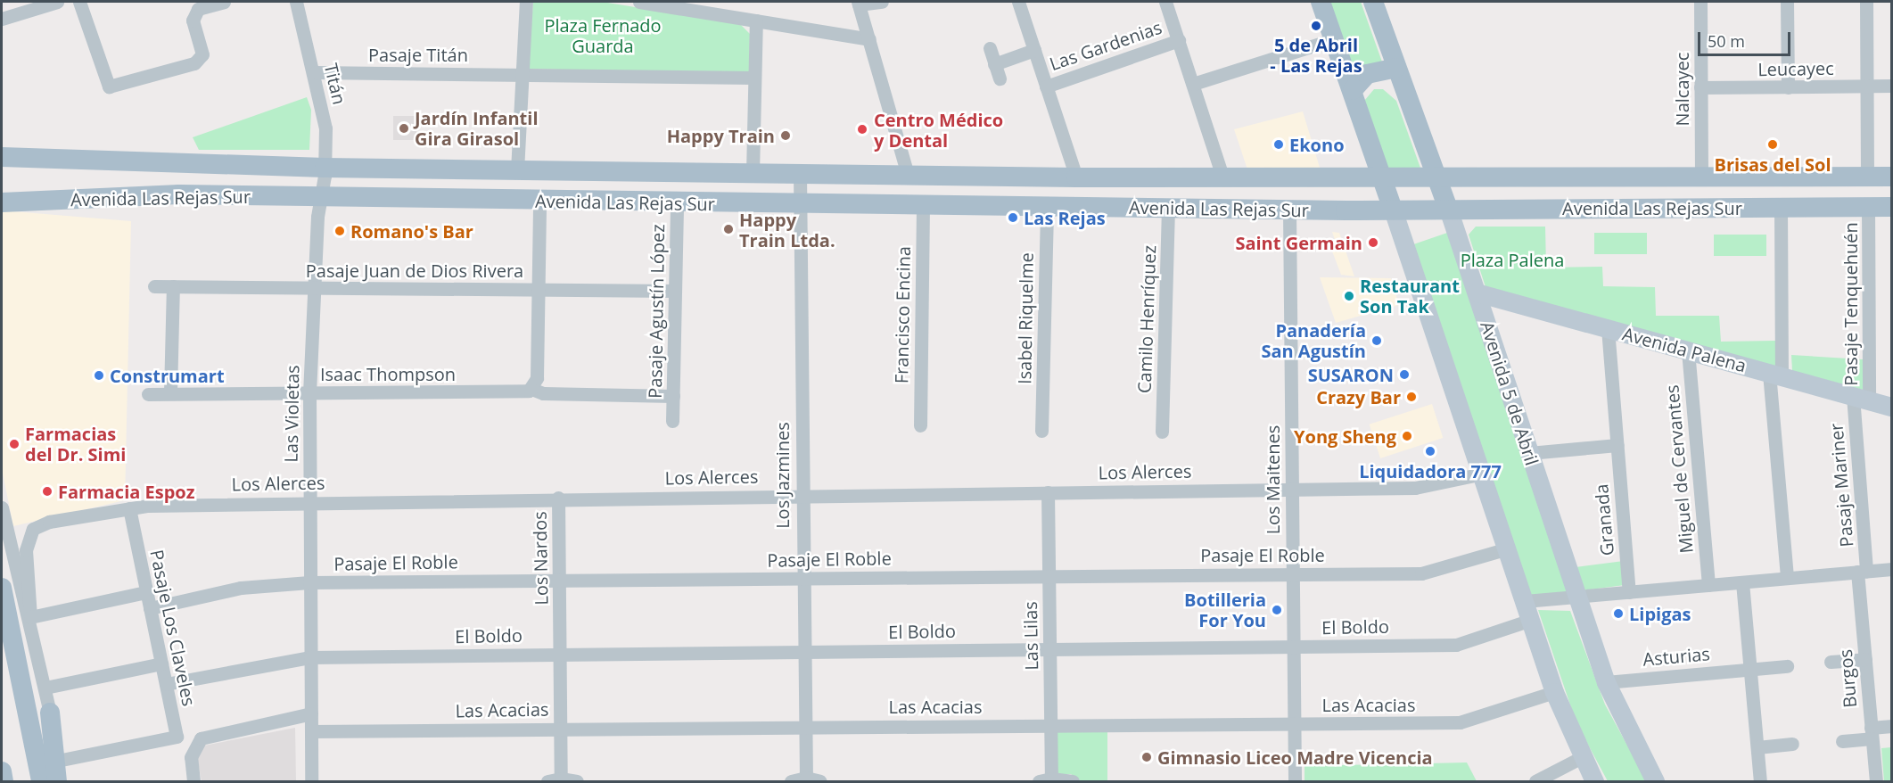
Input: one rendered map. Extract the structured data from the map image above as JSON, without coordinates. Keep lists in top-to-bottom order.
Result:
{
  "streets": {
    "main road": ["Avenida Las Rejas Sur", "Avenida Palena", "Avenida 5 de Abril"],
    "street": [
      "Las Gardenias",
      "Pasaje Titán",
      "Leucayec",
      "Titán",
      "Nalcayec",
      "Pasaje Juan de Dios Rivera",
      "Pasaje Tenquehuén",
      "Pasaje Agustín López",
      "Francisco Encina",
      "Isabel Riquelme",
      "Camilo Henríquez",
      "Isaac Thompson",
      "Las Violetas",
      "Miguel de Cervantes",
      "Los Alerces",
      "Los Jazmines",
      "Los Maitenes",
      "Pasaje Mariner",
      "Granada",
      "Pasaje El Roble",
      "Los Nardos",
      "El Boldo",
      "Pasaje Los Claveles",
      "Las Lilas",
      "Asturias",
      "Burgos",
      "Las Acacias"
    ]
  },
  "crossings": [
    ["Pasaje Titán", "Titán"],
    ["Leucayec", "Nalcayec"],
    ["Titán", "Avenida Las Rejas Sur"],
    ["Titán", "Las Violetas"],
    ["Nalcayec", "Avenida Las Rejas Sur"],
    ["Avenida Las Rejas Sur", "Pasaje Tenquehuén"],
    ["Avenida Las Rejas Sur", "Pasaje Agustín López"],
    ["Avenida Las Rejas Sur", "Francisco Encina"],
    ["Avenida Las Rejas Sur", "Isabel Riquelme"],
    ["Avenida Las Rejas Sur", "Camilo Henríquez"],
    ["Avenida Las Rejas Sur", "Avenida 5 de Abril"],
    ["Avenida Las Rejas Sur", "Las Violetas"],
    ["Avenida Las Rejas Sur", "Los Jazmines"],
    ["Avenida Las Rejas Sur", "Los Maitenes"],
    ["Pasaje Juan de Dios Rivera", "Pasaje Agustín López"],
    ["Pasaje Juan de Dios Rivera", "Las Violetas"],
    ["Pasaje Tenquehuén", "Avenida Palena"],
    ["Pasaje Tenquehuén", "Pasaje Mariner"],
    ["Pasaje Agustín López", "Isaac Thompson"],
    ["Avenida Palena", "Avenida 5 de Abril"],
    ["Avenida Palena", "Miguel de Cervantes"],
    ["Avenida Palena", "Pasaje Mariner"],
    ["Avenida Palena", "Granada"],
    ["Isaac Thompson", "Las Violetas"],
    ["Avenida 5 de Abril", "Asturias"],
    ["Las Violetas", "Los Alerces"],
    ["Las Violetas", "Pasaje El Roble"],
    ["Las Violetas", "El Boldo"],
    ["Las Violetas", "Las Acacias"],
    ["Los Alerces", "Los Jazmines"],
    ["Los Alerces", "Los Maitenes"],
    ["Los Alerces", "Los Nardos"],
    ["Los Alerces", "Pasaje Los Claveles"],
    ["Los Alerces", "Las Lilas"],
    ["Los Jazmines", "Pasaje El Roble"],
    ["Los Jazmines", "El Boldo"],
    ["Los Jazmines", "Las Acacias"],
    ["Los Maitenes", "Pasaje El Roble"],
    ["Los Maitenes", "El Boldo"],
    ["Los Maitenes", "Las Acacias"],
    ["Pasaje Mariner", "Burgos"],
    ["Pasaje El Roble", "Los Nardos"],
    ["Pasaje El Roble", "Pasaje Los Claveles"],
    ["Pasaje El Roble", "Las Lilas"],
    ["Los Nardos", "El Boldo"],
    ["Los Nardos", "Las Acacias"],
    ["El Boldo", "Pasaje Los Claveles"],
    ["El Boldo", "Las Lilas"],
    ["Las Lilas", "Las Acacias"]
  ],
  "parks": ["Plaza Fernado Guarda", "Plaza Palena"],
  "places": [
    "5 de Abril - Las Rejas",
    "Jardín Infantil Gira Girasol",
    "Centro Médico y Dental",
    "Happy Train",
    "Ekono",
    "Brisas del Sol",
    "Las Rejas",
    "Happy Train Ltda.",
    "Romano's Bar",
    "Saint Germain",
    "Restaurant Son Tak",
    "Panadería San Agustín",
    "SUSARON",
    "Construmart",
    "Crazy Bar",
    "Yong Sheng",
    "Farmacias del Dr. Simi",
    "Liquidadora 777",
    "Farmacia Espoz",
    "Botilleria For You",
    "Lipigas",
    "Gimnasio Liceo Madre Vicencia"
  ],
  "scale_bar": "50 m"
}
